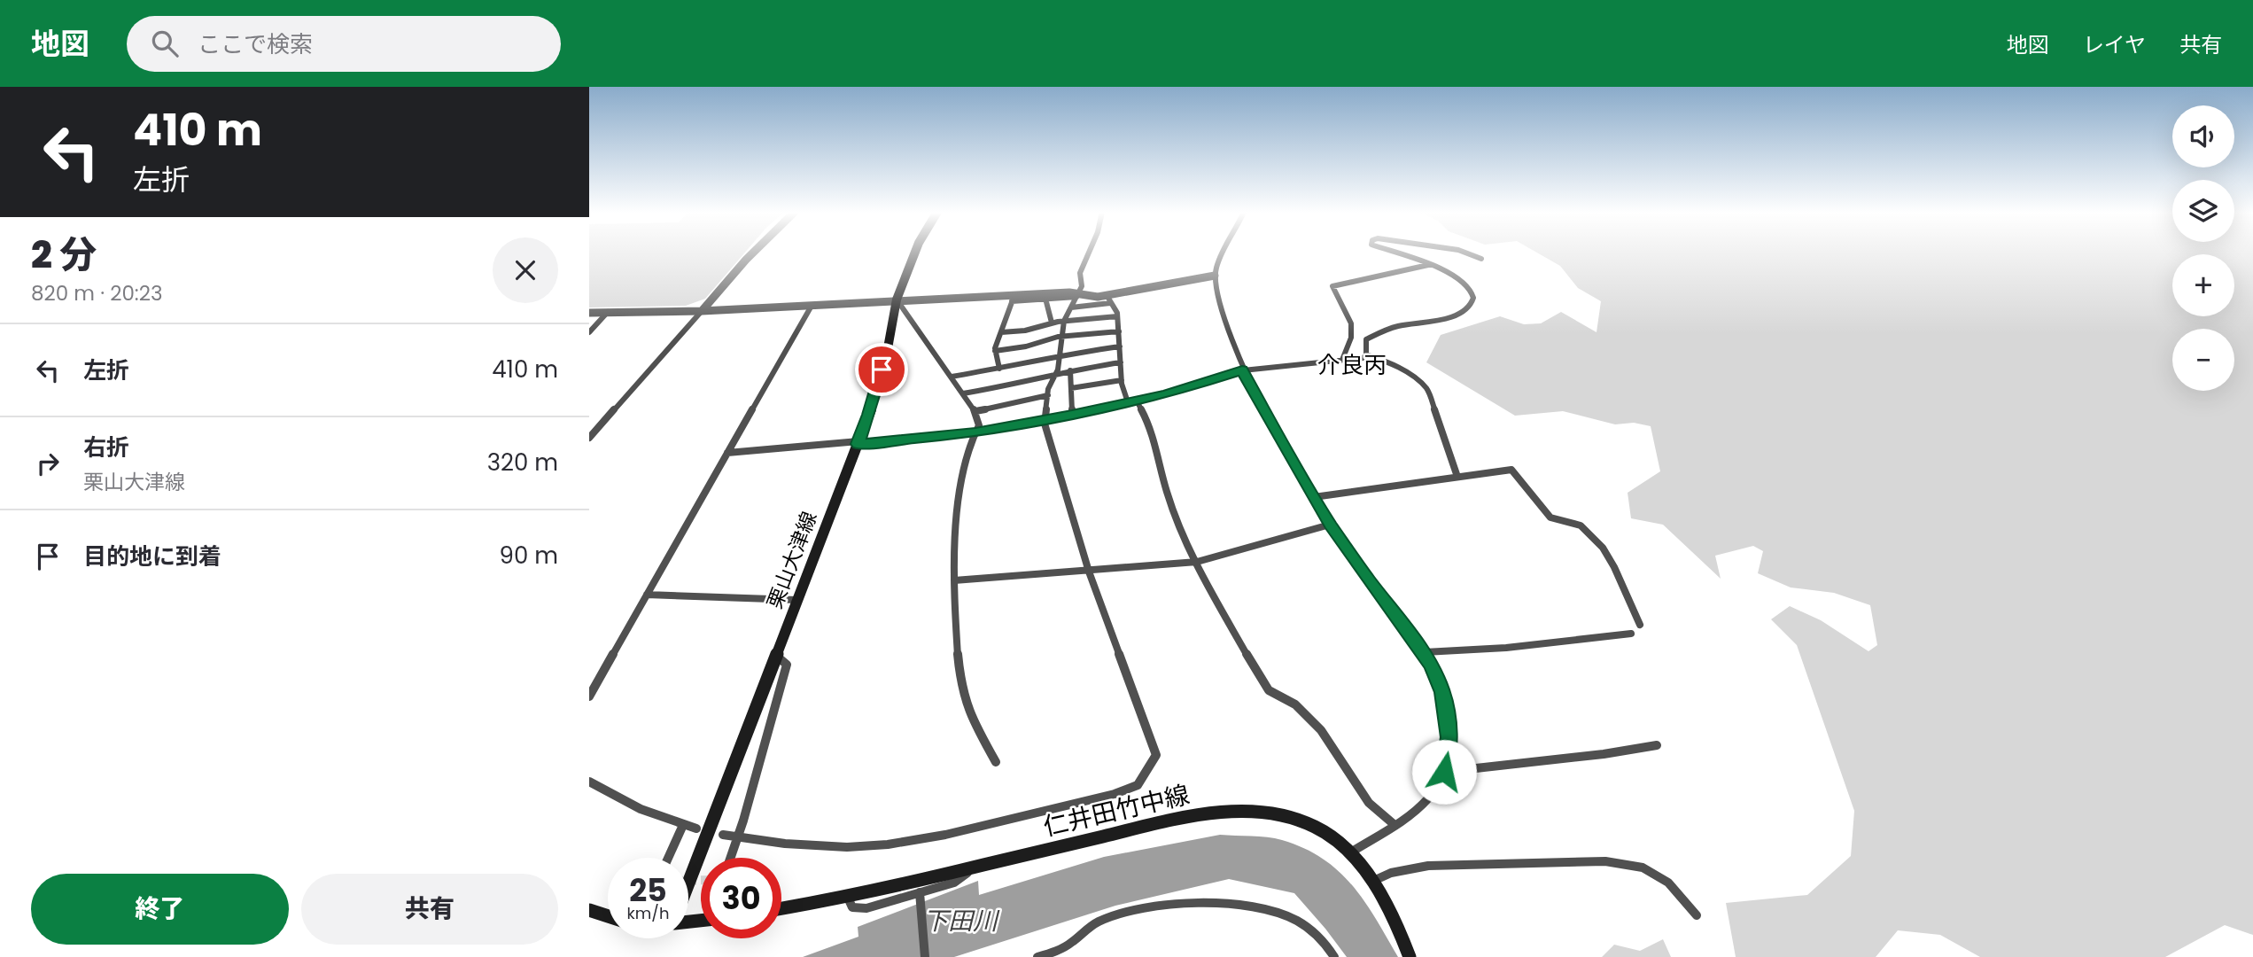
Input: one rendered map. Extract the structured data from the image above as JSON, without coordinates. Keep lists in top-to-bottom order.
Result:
{
  "streets": {
    "main road": ["栗山大津線", "仁井田竹中線"]
  },
  "districts": ["介良丙"],
  "water": ["下田川"],
  "page": {
    "header": "地図",
    "search": "ここで検索",
    "nav": ["地図", "レイヤ", "共有"],
    "turn": ["410 m", "左折"],
    "map_buttons": ["+", "−"],
    "heading": ["2 分", "820 m · 20:23"],
    "list": [
      {
        "name": "左折",
        "value": "410 m"
      },
      {
        "name": "右折",
        "note": "栗山大津線",
        "value": "320 m"
      },
      {
        "name": "目的地に到着",
        "value": "90 m"
      }
    ],
    "speed": "25 km/h",
    "limit": "30",
    "buttons": ["終了", "共有"]
  }
}
